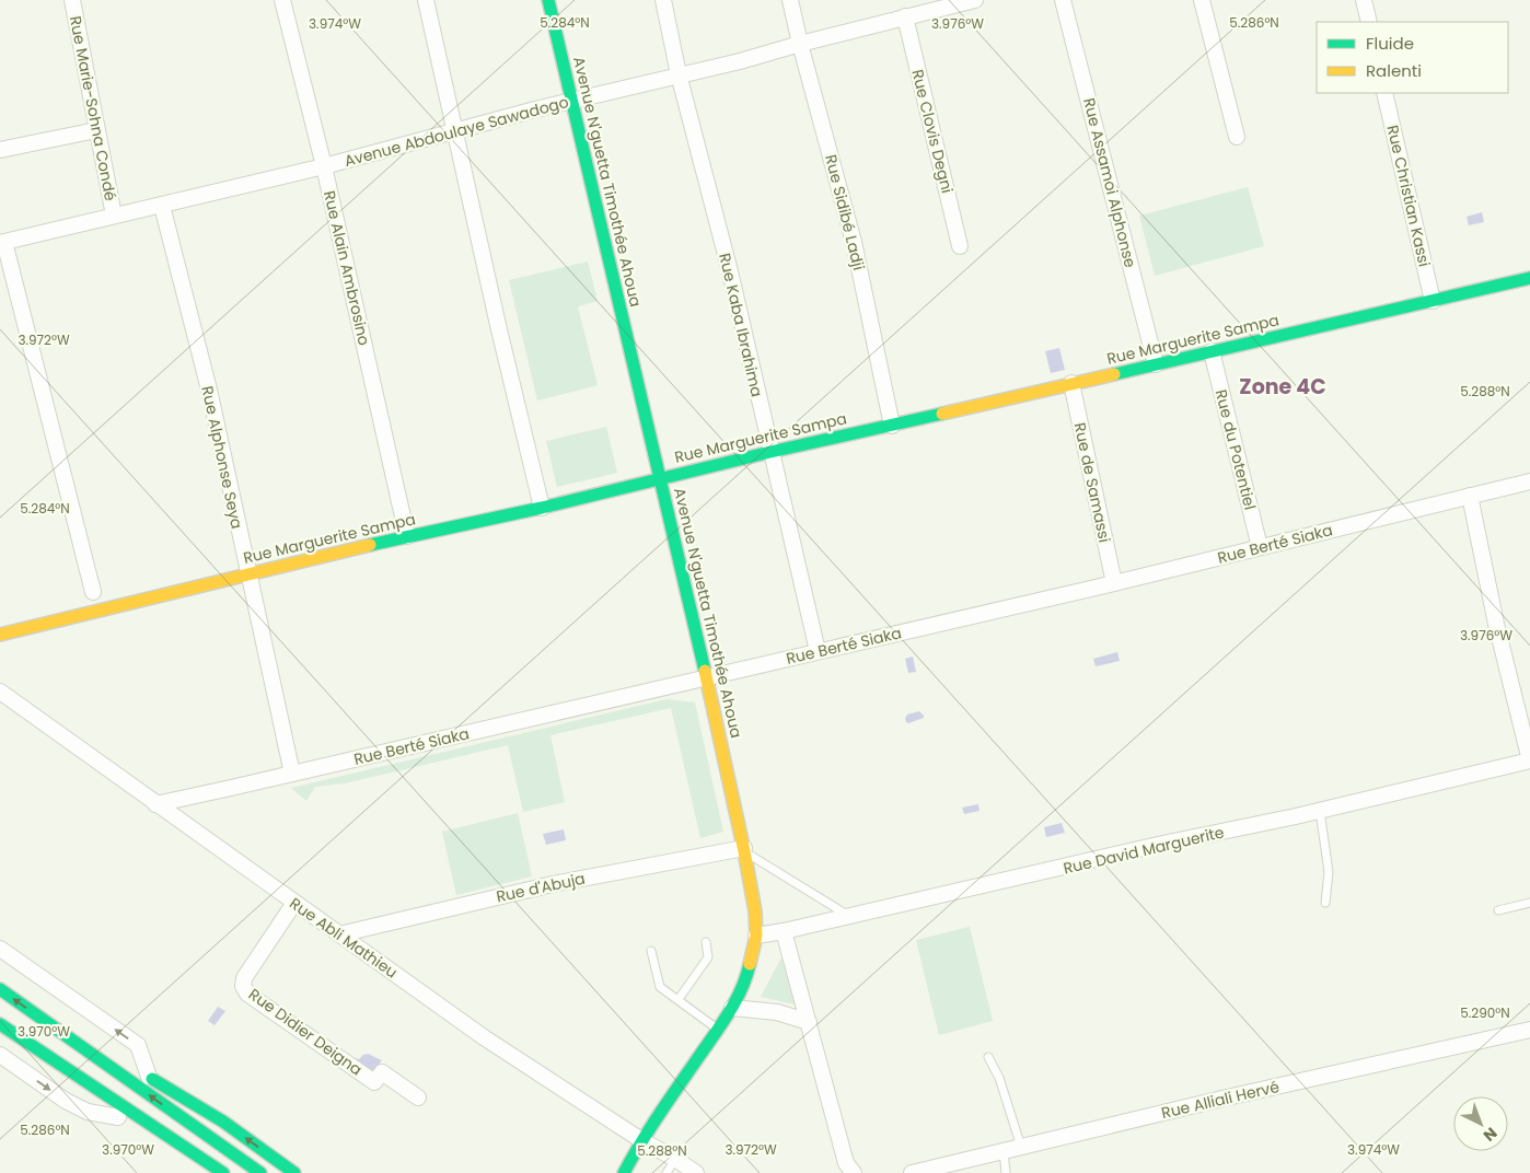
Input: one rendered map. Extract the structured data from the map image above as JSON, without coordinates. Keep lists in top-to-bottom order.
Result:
{
  "streets": {
    "main road": ["Avenue N'guetta Timothée Ahoua", "Rue Marguerite Sampa"],
    "street": [
      "Rue Marie-Sohna Condé",
      "Avenue Abdoulaye Sawadogo",
      "Rue Clovis Degni",
      "Rue Assamoi Alphonse",
      "Rue Christian Kassi",
      "Rue Sidibé Ladji",
      "Rue Alain Ambrosino",
      "Rue Kaba Ibrahima",
      "Rue du Potentiel",
      "Rue Alphonse Seya",
      "Rue de Samassi",
      "Rue Berté Siaka",
      "Rue David Marguerite",
      "Rue d'Abuja",
      "Rue Abli Mathieu",
      "Rue Didier Deigna",
      "Rue Alliali Hervé"
    ]
  },
  "crossings": [
    ["Rue Marie-Sohna Condé", "Avenue Abdoulaye Sawadogo"],
    ["Avenue Abdoulaye Sawadogo", "Rue Clovis Degni"],
    ["Avenue Abdoulaye Sawadogo", "Avenue N'guetta Timothée Ahoua"],
    ["Avenue Abdoulaye Sawadogo", "Rue Sidibé Ladji"],
    ["Avenue Abdoulaye Sawadogo", "Rue Alain Ambrosino"],
    ["Avenue Abdoulaye Sawadogo", "Rue Kaba Ibrahima"],
    ["Avenue Abdoulaye Sawadogo", "Rue Alphonse Seya"],
    ["Avenue N'guetta Timothée Ahoua", "Rue Marguerite Sampa"],
    ["Avenue N'guetta Timothée Ahoua", "Rue Berté Siaka"],
    ["Avenue N'guetta Timothée Ahoua", "Rue David Marguerite"],
    ["Avenue N'guetta Timothée Ahoua", "Rue d'Abuja"],
    ["Avenue N'guetta Timothée Ahoua", "Rue Abli Mathieu"],
    ["Rue Assamoi Alphonse", "Rue Marguerite Sampa"],
    ["Rue Christian Kassi", "Rue Marguerite Sampa"],
    ["Rue Sidibé Ladji", "Rue Marguerite Sampa"],
    ["Rue Alain Ambrosino", "Rue Marguerite Sampa"],
    ["Rue Kaba Ibrahima", "Rue Marguerite Sampa"],
    ["Rue Kaba Ibrahima", "Rue Berté Siaka"],
    ["Rue Marguerite Sampa", "Rue du Potentiel"],
    ["Rue Marguerite Sampa", "Rue Alphonse Seya"],
    ["Rue Marguerite Sampa", "Rue de Samassi"],
    ["Rue du Potentiel", "Rue Berté Siaka"],
    ["Rue Alphonse Seya", "Rue Berté Siaka"],
    ["Rue de Samassi", "Rue Berté Siaka"],
    ["Rue Berté Siaka", "Rue Abli Mathieu"],
    ["Rue d'Abuja", "Rue Abli Mathieu"],
    ["Rue Abli Mathieu", "Rue Didier Deigna"]
  ],
  "districts": ["Zone 4C"],
  "legend": ["Fluide", "Ralenti"],
  "north": "bottom right",
  "coordinates": [
    "5.284°N",
    "5.286°N",
    "3.974°W",
    "3.976°W",
    "3.972°W",
    "5.288°N",
    "5.290°N",
    "3.970°W"
  ]
}
